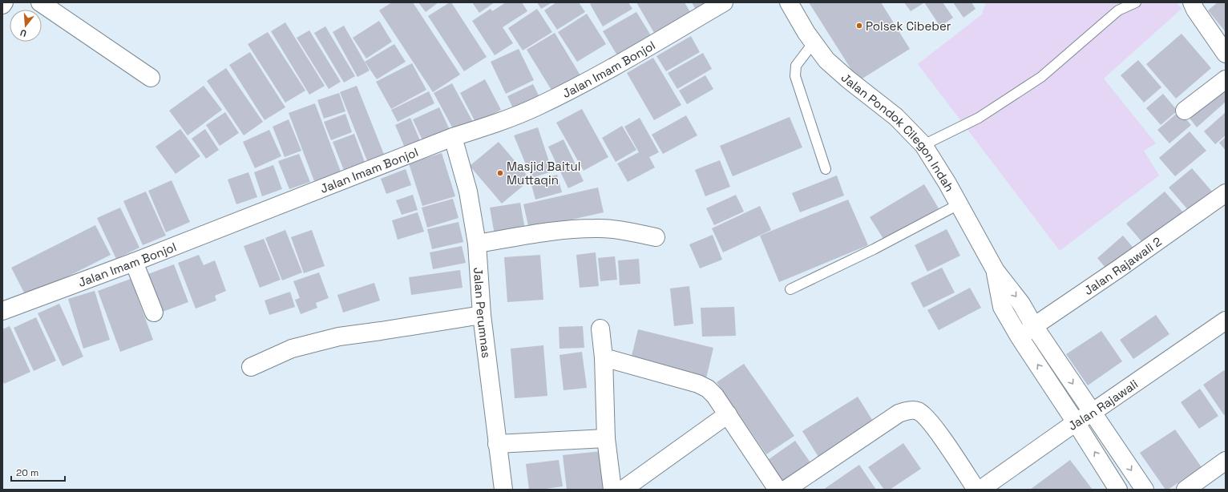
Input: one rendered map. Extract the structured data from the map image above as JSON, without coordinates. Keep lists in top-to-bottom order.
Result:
{
  "streets": {
    "street": [
      "Jalan Imam Bonjol",
      "Jalan Pondok Cilegon Indah",
      "Jalan Rajawali 2",
      "Jalan Perumnas",
      "Jalan Rajawali"
    ]
  },
  "crossings": [
    ["Jalan Imam Bonjol", "Jalan Perumnas"]
  ],
  "places": ["Polsek Cibeber", "Masjid Baitul Muttaqin"],
  "scale_bar": "20 m",
  "north": "bottom"
}
